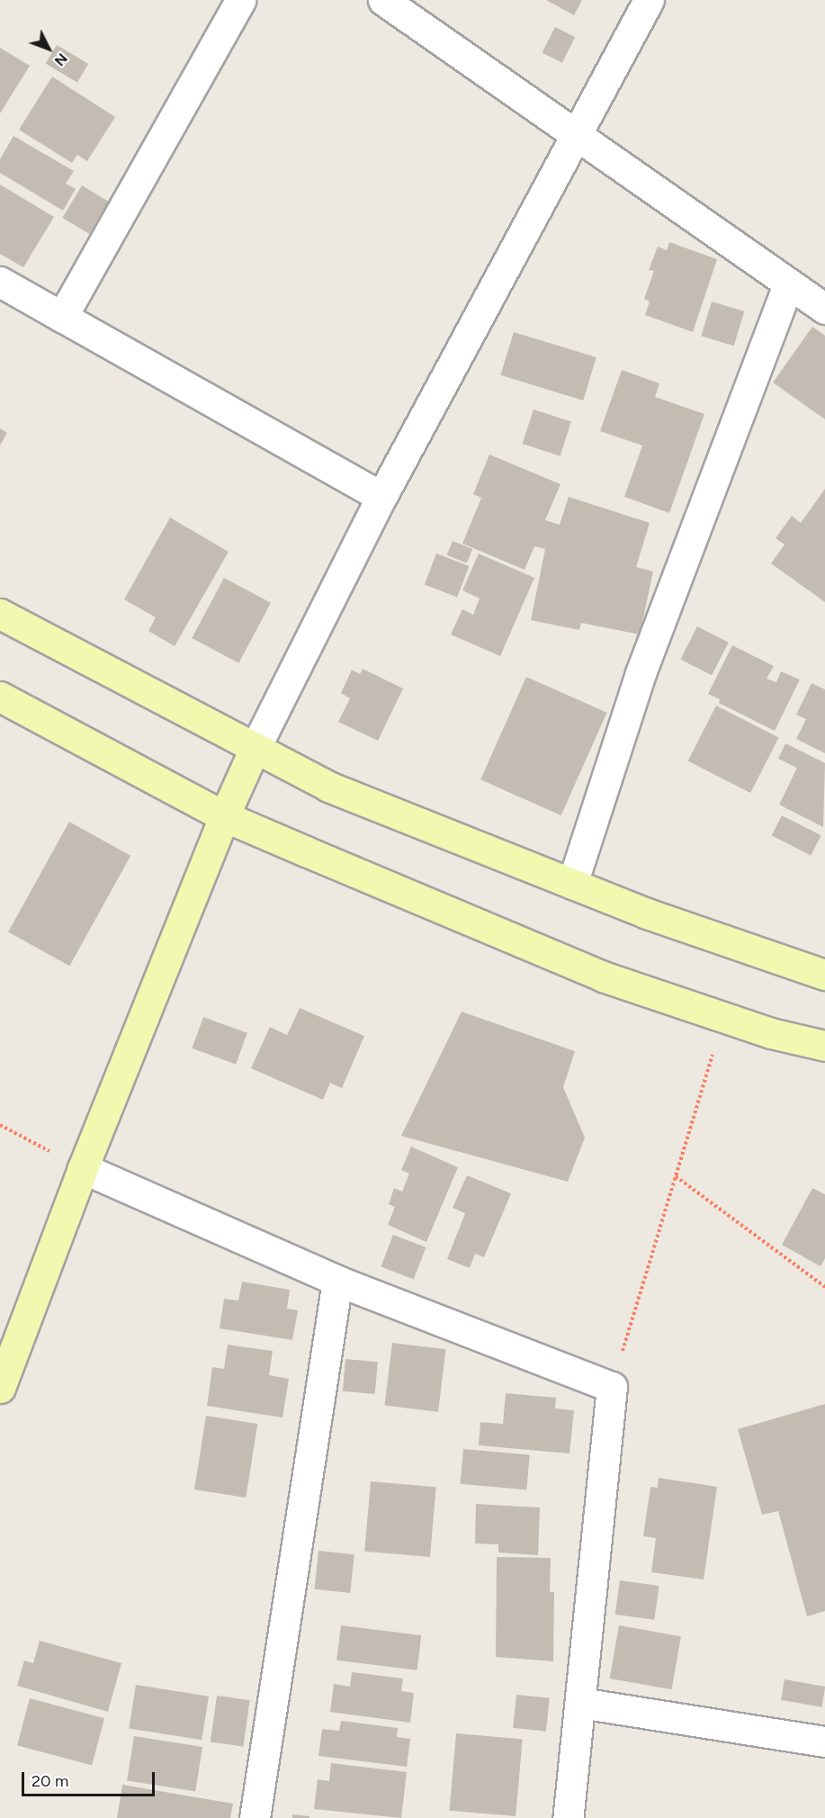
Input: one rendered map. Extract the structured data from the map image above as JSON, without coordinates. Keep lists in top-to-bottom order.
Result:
{
  "scale_bar": "20 m",
  "north": "bottom right"
}
